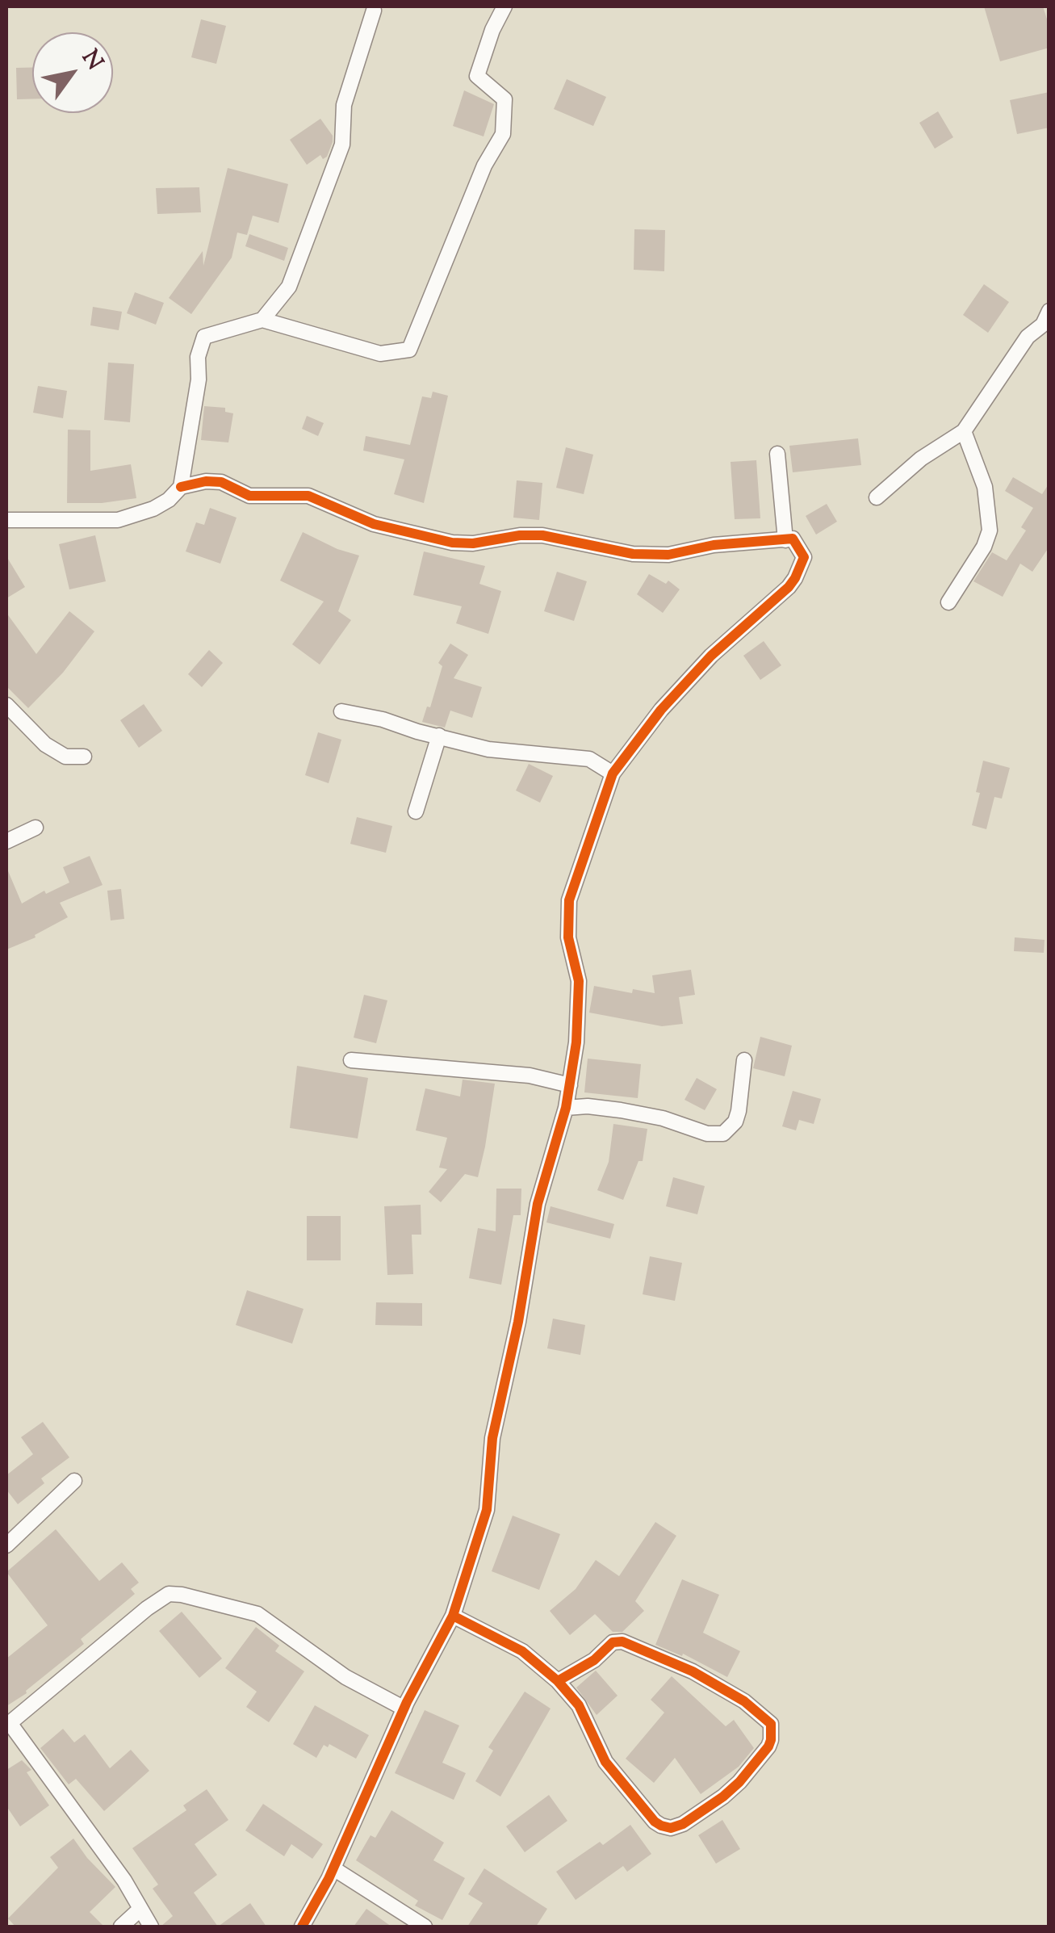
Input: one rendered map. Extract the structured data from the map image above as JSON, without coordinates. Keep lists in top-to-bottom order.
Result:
{
  "north": "top right"
}
